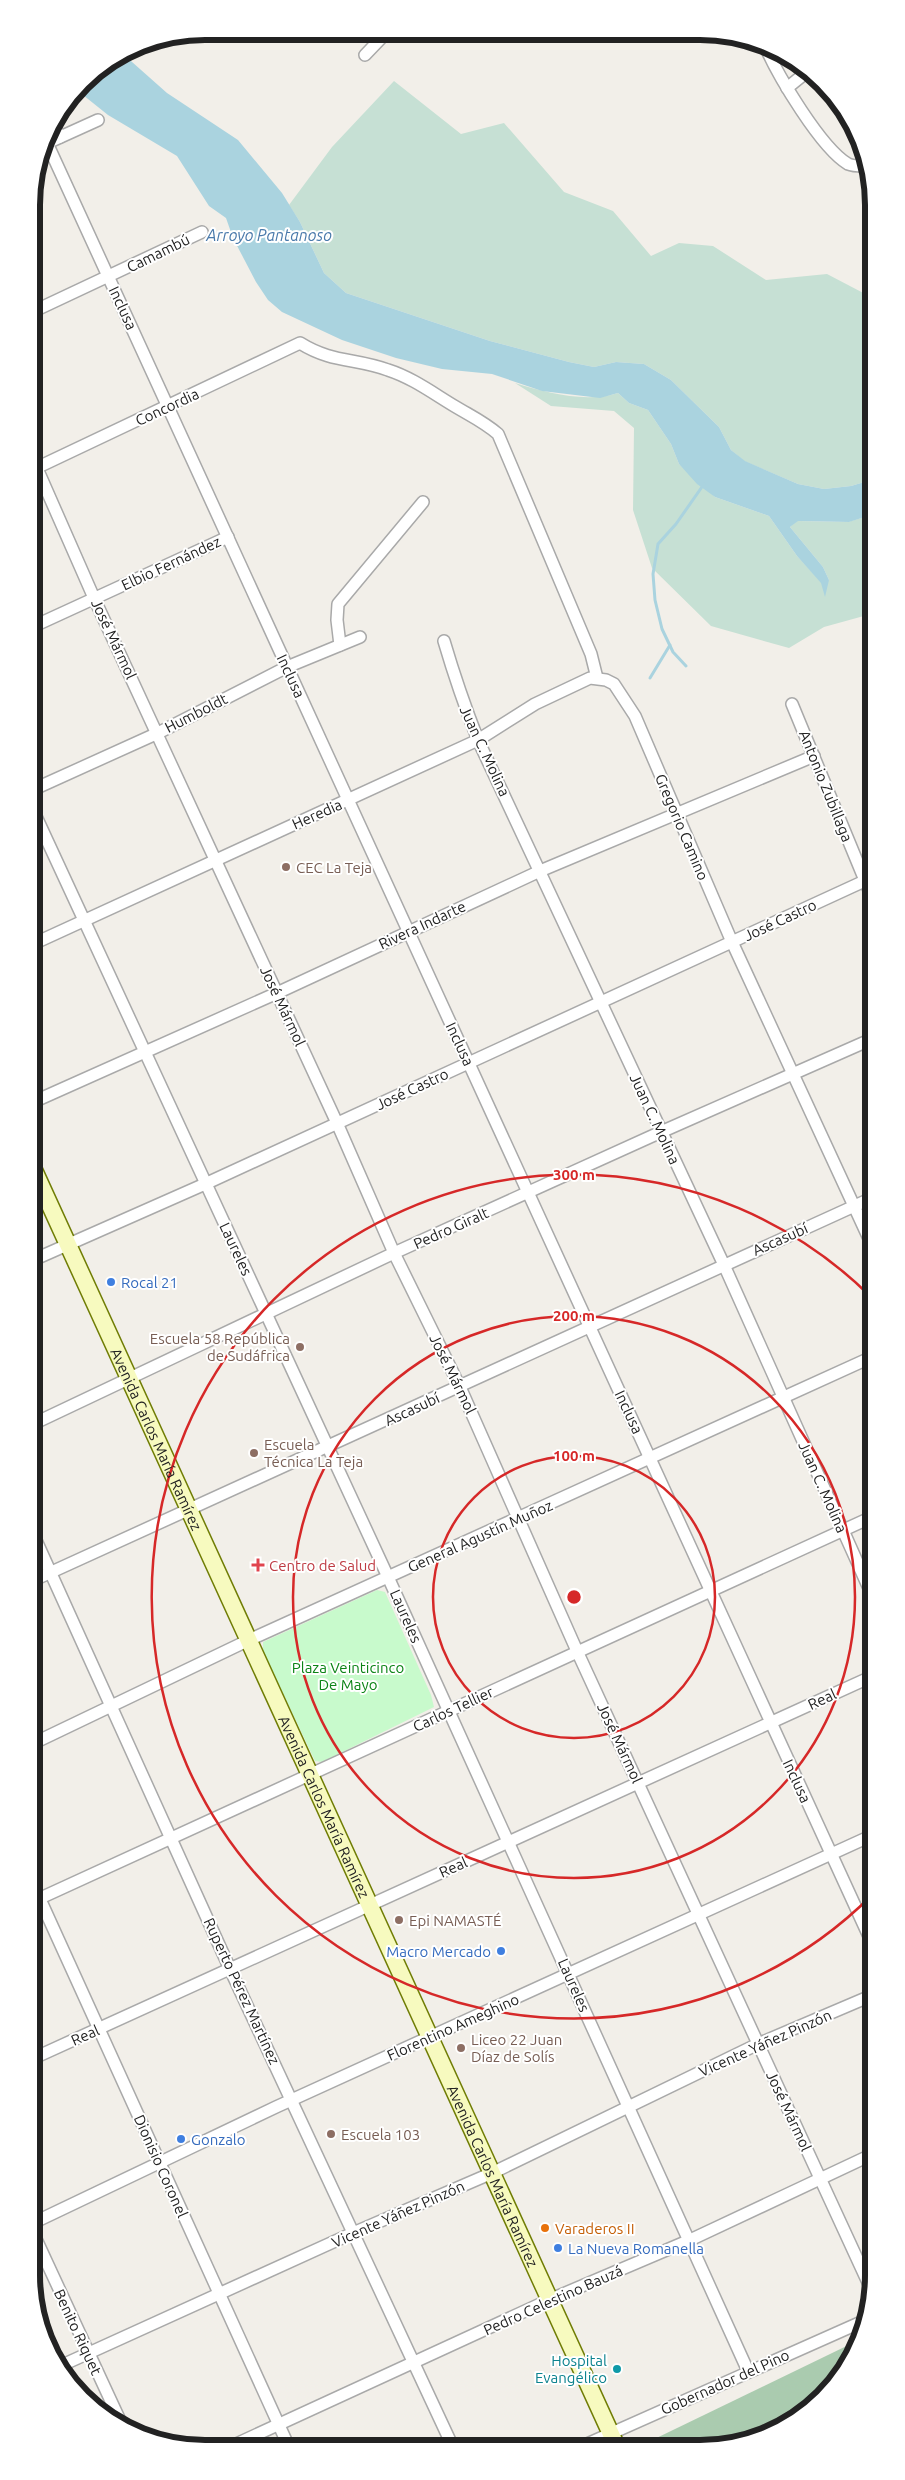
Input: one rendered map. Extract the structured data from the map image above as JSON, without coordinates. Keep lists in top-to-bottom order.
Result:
{
  "streets": {
    "main road": ["Avenida Carlos María Ramírez"],
    "street": [
      "Camambú",
      "Inclusa",
      "Concordia",
      "Elbio Fernández",
      "José Mármol",
      "Humboldt",
      "Juan C. Molina",
      "Antonio Zubillaga",
      "Heredia",
      "Gregorio Camino",
      "José Castro",
      "Rivera Indarte",
      "Pedro Giralt",
      "Ascasubí",
      "Laureles",
      "General Agustín Muñoz",
      "Real",
      "Carlos Tellier",
      "Ruperto Pérez Martínez",
      "Florentino Ameghino",
      "Vicente Yáñez Pinzón",
      "Dionisio Coronel",
      "Pedro Celestino Bauzá",
      "Benito Riquet",
      "Gobernador del Pino"
    ]
  },
  "crossings": [
    ["Camambú", "Inclusa"],
    ["Inclusa", "Concordia"],
    ["Inclusa", "Elbio Fernández"],
    ["Inclusa", "Humboldt"],
    ["Inclusa", "Heredia"],
    ["Inclusa", "José Castro"],
    ["Inclusa", "Rivera Indarte"],
    ["Inclusa", "Pedro Giralt"],
    ["Inclusa", "Ascasubí"],
    ["Inclusa", "General Agustín Muñoz"],
    ["Inclusa", "Real"],
    ["Inclusa", "Carlos Tellier"],
    ["Inclusa", "Florentino Ameghino"],
    ["Concordia", "Heredia"],
    ["Concordia", "Gregorio Camino"],
    ["Elbio Fernández", "José Mármol"],
    ["José Mármol", "Humboldt"],
    ["José Mármol", "Heredia"],
    ["José Mármol", "José Castro"],
    ["José Mármol", "Rivera Indarte"],
    ["José Mármol", "Pedro Giralt"],
    ["José Mármol", "Ascasubí"],
    ["José Mármol", "General Agustín Muñoz"],
    ["José Mármol", "Real"],
    ["José Mármol", "Carlos Tellier"],
    ["José Mármol", "Florentino Ameghino"],
    ["José Mármol", "Vicente Yáñez Pinzón"],
    ["José Mármol", "Pedro Celestino Bauzá"],
    ["Juan C. Molina", "Heredia"],
    ["Juan C. Molina", "José Castro"],
    ["Juan C. Molina", "Rivera Indarte"],
    ["Juan C. Molina", "Pedro Giralt"],
    ["Juan C. Molina", "Ascasubí"],
    ["Juan C. Molina", "General Agustín Muñoz"],
    ["Juan C. Molina", "Carlos Tellier"],
    ["Antonio Zubillaga", "Rivera Indarte"],
    ["Heredia", "Gregorio Camino"],
    ["Heredia", "Laureles"],
    ["Gregorio Camino", "José Castro"],
    ["Gregorio Camino", "Rivera Indarte"],
    ["Gregorio Camino", "Pedro Giralt"],
    ["Gregorio Camino", "Ascasubí"],
    ["José Castro", "Laureles"],
    ["José Castro", "Avenida Carlos María Ramírez"],
    ["Rivera Indarte", "Laureles"],
    ["Pedro Giralt", "Laureles"],
    ["Pedro Giralt", "Avenida Carlos María Ramírez"],
    ["Ascasubí", "Laureles"],
    ["Ascasubí", "Avenida Carlos María Ramírez"],
    ["Ascasubí", "Ruperto Pérez Martínez"],
    ["Laureles", "General Agustín Muñoz"],
    ["Laureles", "Real"],
    ["Laureles", "Carlos Tellier"],
    ["Laureles", "Florentino Ameghino"],
    ["Laureles", "Vicente Yáñez Pinzón"],
    ["Laureles", "Pedro Celestino Bauzá"],
    ["Laureles", "Gobernador del Pino"],
    ["Avenida Carlos María Ramírez", "General Agustín Muñoz"],
    ["Avenida Carlos María Ramírez", "Real"],
    ["Avenida Carlos María Ramírez", "Carlos Tellier"],
    ["Avenida Carlos María Ramírez", "Florentino Ameghino"],
    ["Avenida Carlos María Ramírez", "Vicente Yáñez Pinzón"],
    ["Avenida Carlos María Ramírez", "Pedro Celestino Bauzá"],
    ["Avenida Carlos María Ramírez", "Gobernador del Pino"],
    ["General Agustín Muñoz", "Ruperto Pérez Martínez"],
    ["Real", "Ruperto Pérez Martínez"],
    ["Real", "Dionisio Coronel"],
    ["Carlos Tellier", "Ruperto Pérez Martínez"],
    ["Ruperto Pérez Martínez", "Florentino Ameghino"],
    ["Ruperto Pérez Martínez", "Vicente Yáñez Pinzón"],
    ["Ruperto Pérez Martínez", "Pedro Celestino Bauzá"],
    ["Florentino Ameghino", "Dionisio Coronel"],
    ["Vicente Yáñez Pinzón", "Dionisio Coronel"],
    ["Vicente Yáñez Pinzón", "Benito Riquet"],
    ["Dionisio Coronel", "Pedro Celestino Bauzá"]
  ],
  "water": ["Arroyo Pantanoso"],
  "parks": ["Plaza Veinticinco De Mayo"],
  "places": {
    "other": [
      "CEC La Teja",
      "Rocal 21",
      "Escuela 58 República de Sudáfrica",
      "Escuela Técnica La Teja",
      "Epi NAMASTÉ",
      "Macro Mercado",
      "Liceo 22 Juan Díaz de Solís",
      "Escuela 103",
      "Gonzalo",
      "Varaderos II",
      "La Nueva Romanella",
      "Hospital Evangélico"
    ],
    "health": ["Centro de Salud"]
  },
  "rings": ["300 m", "200 m", "100 m"]
}
